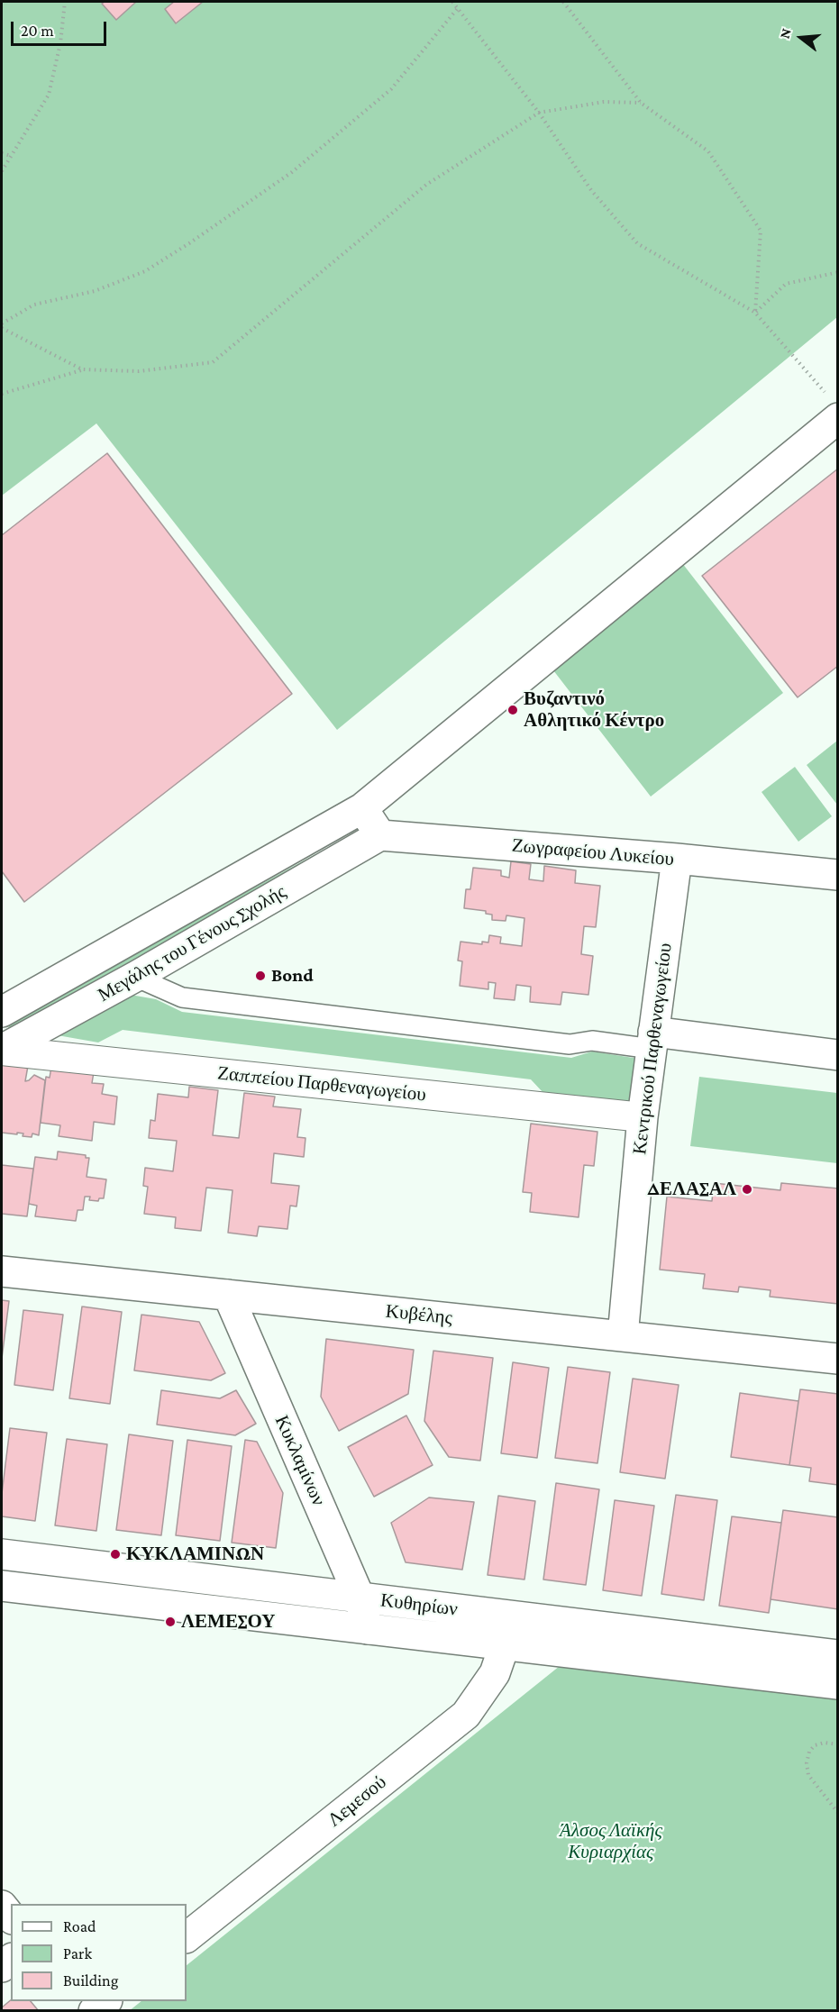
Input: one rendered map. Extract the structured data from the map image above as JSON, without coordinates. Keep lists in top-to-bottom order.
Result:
{
  "streets": {
    "street": [
      "Ζωγραφείου Λυκείου",
      "Μεγάλης του Γένους Σχολής",
      "Κεντρικού Παρθεναγωγείου",
      "Ζαππείου Παρθεναγωγείου",
      "Κυβέλης",
      "Κυκλαμίνων",
      "Κυθηρίων",
      "Λεμεσού"
    ]
  },
  "crossings": [
    ["Ζωγραφείου Λυκείου", "Μεγάλης του Γένους Σχολής"],
    ["Ζωγραφείου Λυκείου", "Κεντρικού Παρθεναγωγείου"],
    ["Μεγάλης του Γένους Σχολής", "Ζαππείου Παρθεναγωγείου"],
    ["Κεντρικού Παρθεναγωγείου", "Ζαππείου Παρθεναγωγείου"],
    ["Κεντρικού Παρθεναγωγείου", "Κυβέλης"],
    ["Κυβέλης", "Κυκλαμίνων"],
    ["Κυκλαμίνων", "Κυθηρίων"],
    ["Κυθηρίων", "Λεμεσού"]
  ],
  "parks": ["Άλσος Λαϊκής Κυριαρχίας"],
  "places": [
    "Βυζαντινό Αθλητικό Κέντρο",
    "Bond",
    "ΔΕΛΑΣΑΛ",
    "ΚΥΚΛΑΜΙΝΩΝ",
    "ΛΕΜΕΣΟΥ"
  ],
  "legend": ["Road", "Park", "Building"],
  "scale_bar": "20 m",
  "north": "left"
}
